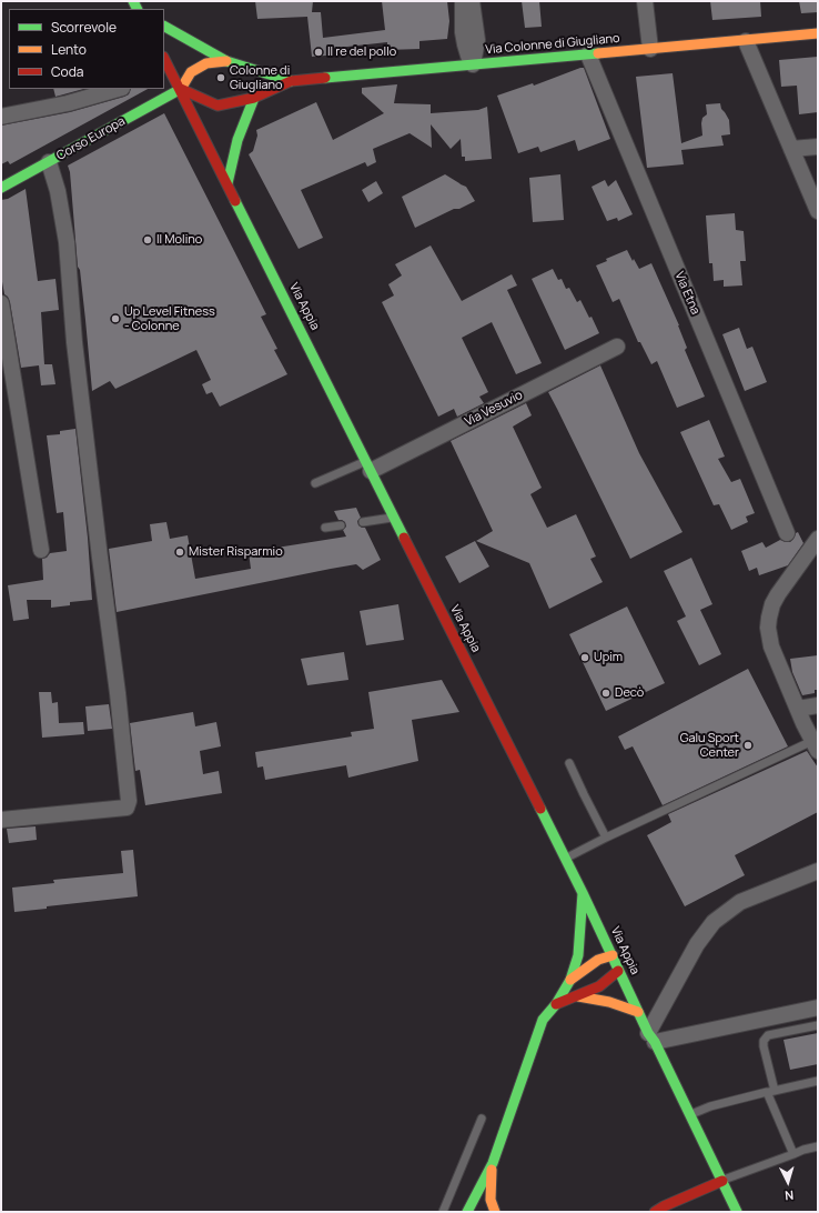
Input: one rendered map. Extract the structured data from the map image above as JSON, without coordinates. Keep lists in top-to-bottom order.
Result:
{
  "streets": {
    "main road": ["Via Colonne di Giugliano", "Corso Europa", "Via Appia"],
    "street": ["Via Etna", "Via Vesuvio"]
  },
  "crossings": [
    ["Via Colonne di Giugliano", "Corso Europa"],
    ["Via Colonne di Giugliano", "Via Etna"],
    ["Via Colonne di Giugliano", "Via Appia"],
    ["Corso Europa", "Via Appia"],
    ["Via Appia", "Via Vesuvio"]
  ],
  "places": [
    "Il re del pollo",
    "Colonne di Giugliano",
    "Il Molino",
    "Up Level Fitness - Colonne",
    "Mister Risparmio",
    "Upim",
    "Decò",
    "Galu Sport Center"
  ],
  "legend": ["Scorrevole", "Lento", "Coda"],
  "north": "bottom"
}
